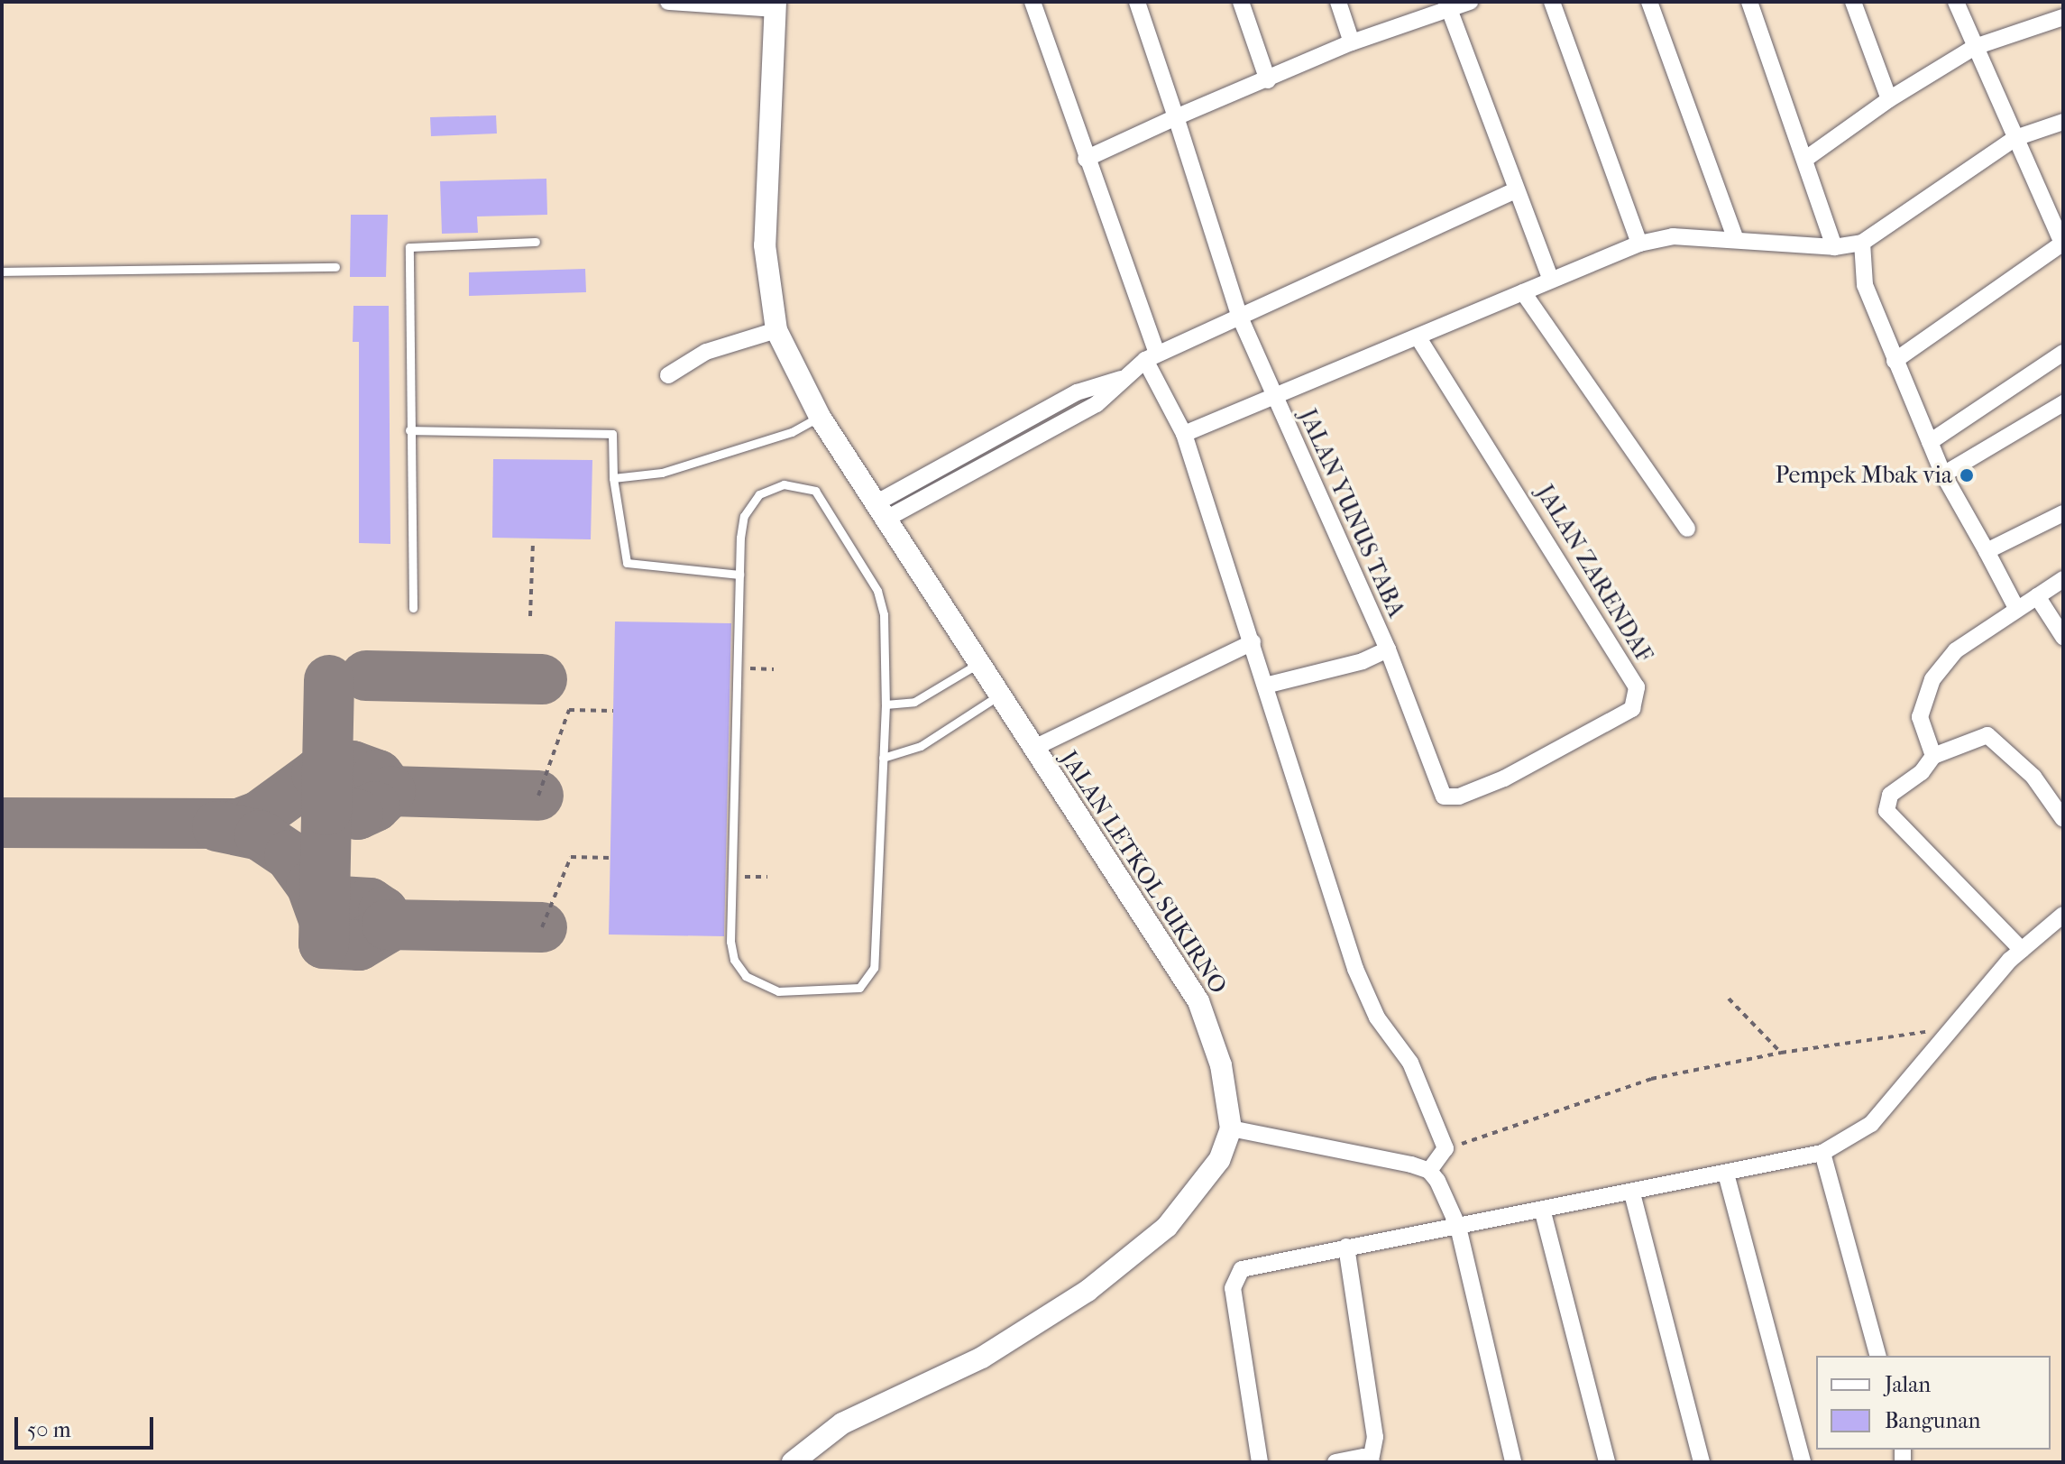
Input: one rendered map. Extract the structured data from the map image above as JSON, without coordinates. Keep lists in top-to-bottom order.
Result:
{
  "streets": {
    "main road": ["JALAN LETKOL SUKIRNO"],
    "street": ["JALAN YUNUS TABA", "JALAN ZARENDAF"]
  },
  "crossings": [
    ["JALAN YUNUS TABA", "JALAN ZARENDAF"]
  ],
  "places": ["Pempek Mbak via"],
  "legend": ["Jalan", "Bangunan"],
  "scale_bar": "50 m"
}
